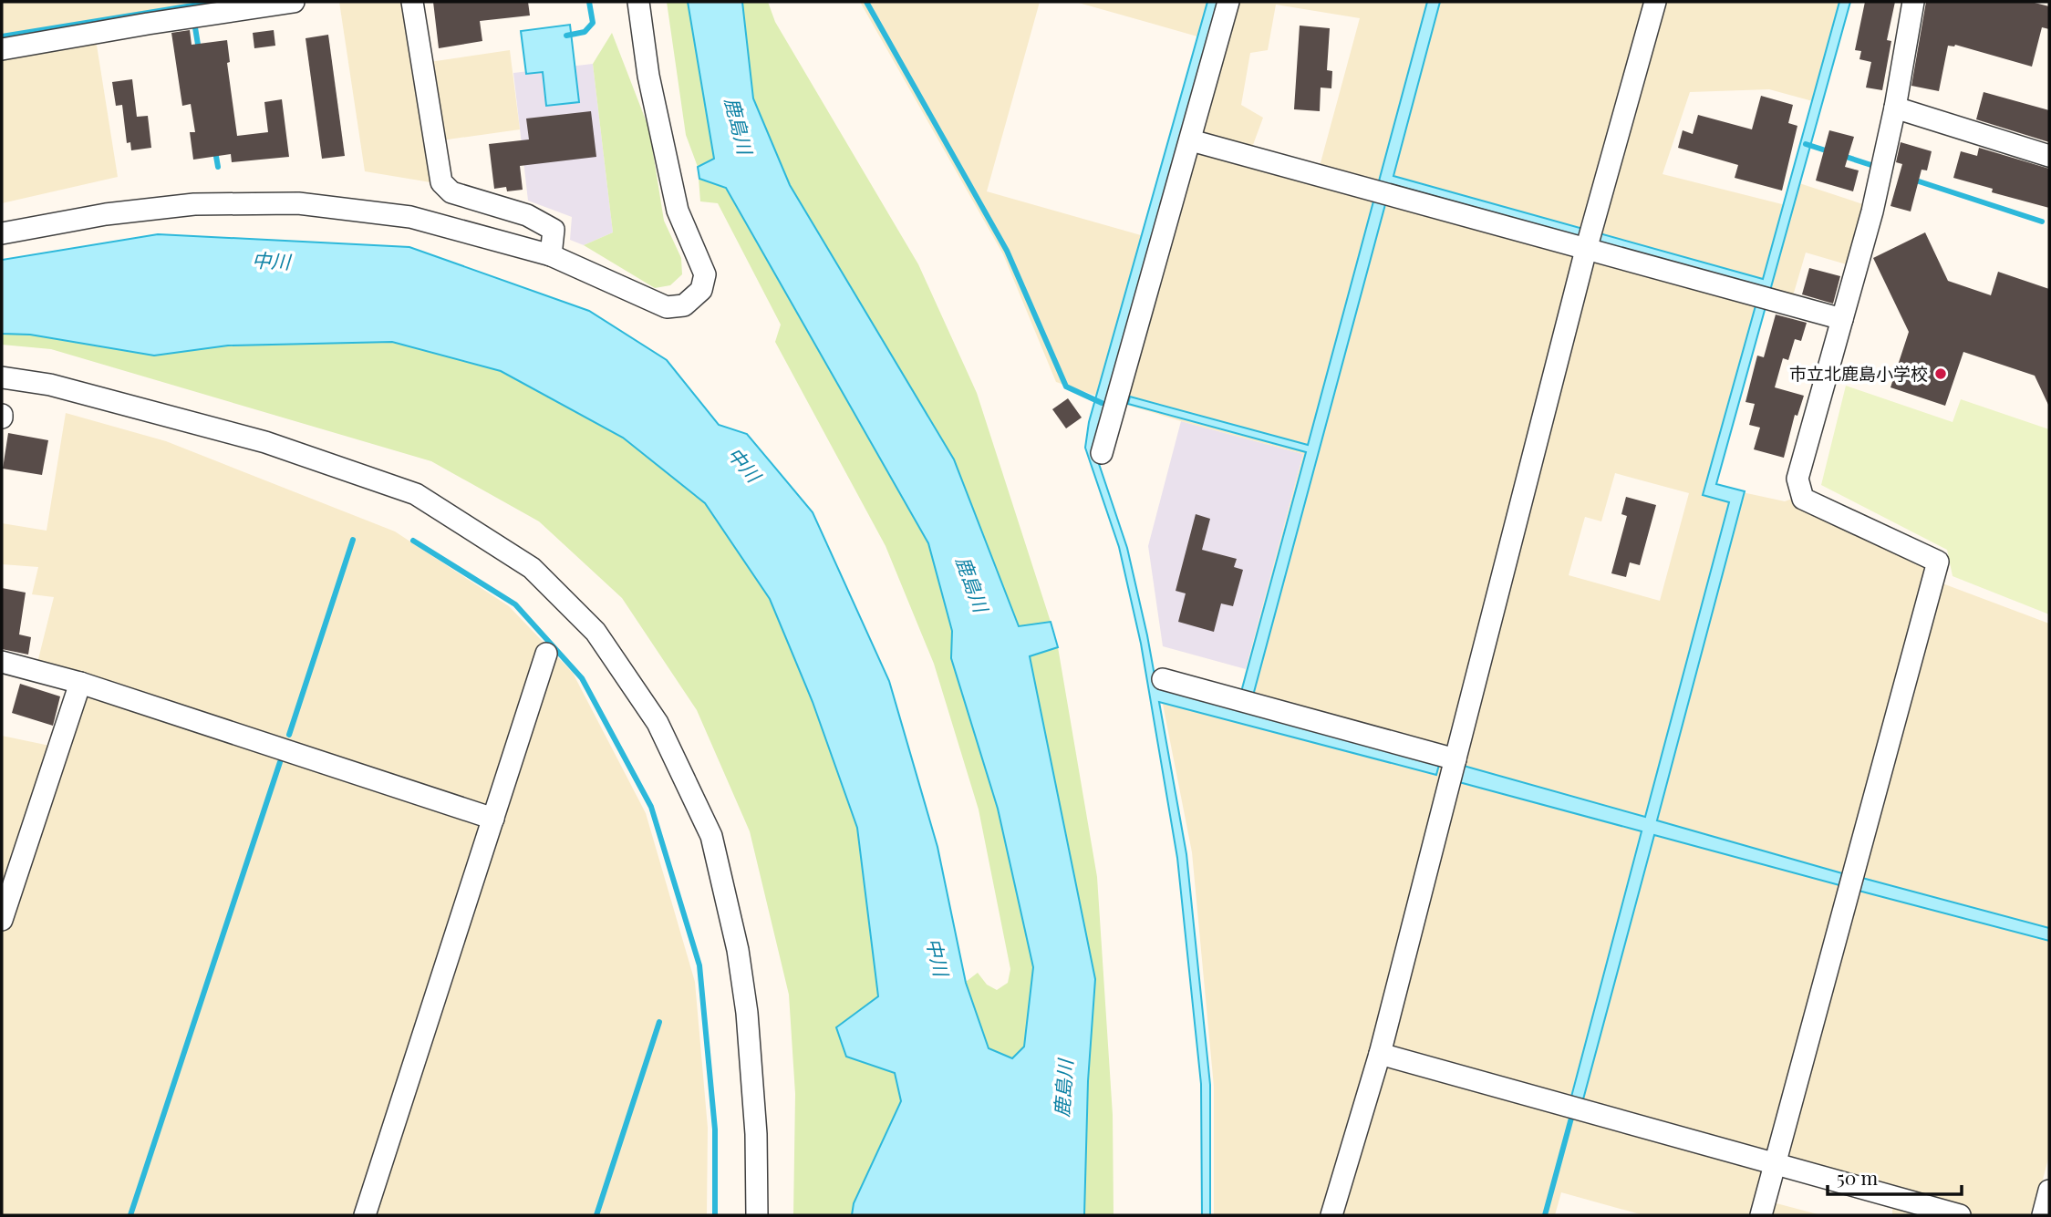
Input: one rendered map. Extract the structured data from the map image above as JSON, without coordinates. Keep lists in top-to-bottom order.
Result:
{
  "water": ["鹿島川", "中川"],
  "places": ["市立北鹿島小学校"],
  "scale_bar": "50 m"
}
